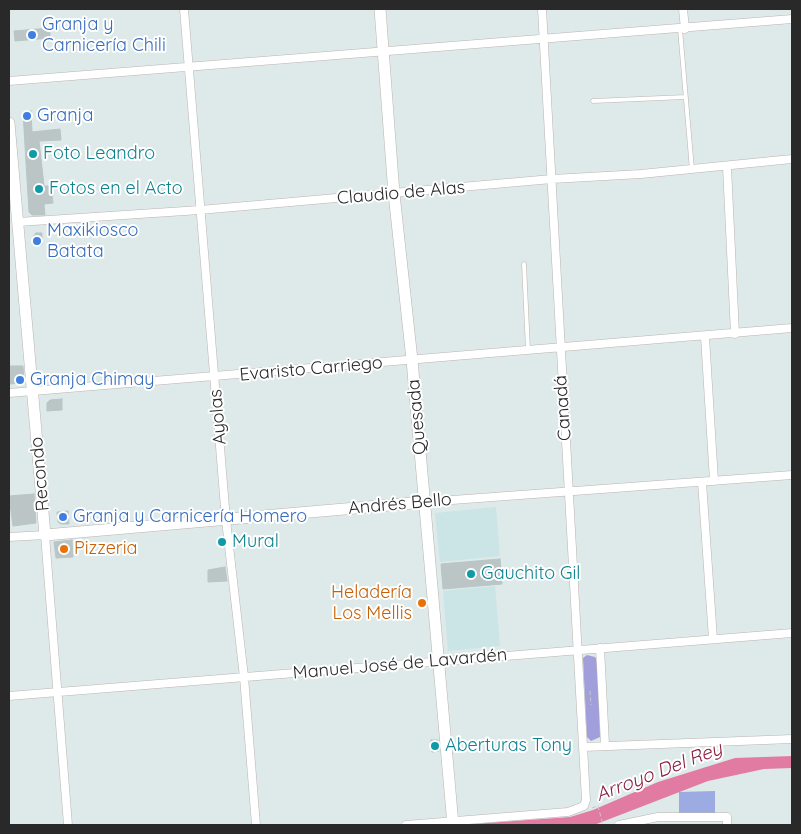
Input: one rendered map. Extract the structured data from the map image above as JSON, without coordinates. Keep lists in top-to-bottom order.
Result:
{
  "streets": {
    "street": [
      "Claudio de Alas",
      "Evaristo Carriego",
      "Canadá",
      "Ayolas",
      "Quesada",
      "Recondo",
      "Andrés Bello",
      "Manuel José de Lavardén"
    ]
  },
  "crossings": [
    ["Claudio de Alas", "Canadá"],
    ["Claudio de Alas", "Ayolas"],
    ["Claudio de Alas", "Quesada"],
    ["Claudio de Alas", "Recondo"],
    ["Evaristo Carriego", "Canadá"],
    ["Evaristo Carriego", "Ayolas"],
    ["Evaristo Carriego", "Quesada"],
    ["Evaristo Carriego", "Recondo"],
    ["Canadá", "Quesada"],
    ["Canadá", "Andrés Bello"],
    ["Canadá", "Manuel José de Lavardén"],
    ["Ayolas", "Andrés Bello"],
    ["Ayolas", "Manuel José de Lavardén"],
    ["Quesada", "Andrés Bello"],
    ["Quesada", "Manuel José de Lavardén"],
    ["Recondo", "Andrés Bello"],
    ["Recondo", "Manuel José de Lavardén"]
  ],
  "water": ["Arroyo Del Rey"],
  "places": [
    "Granja y Carnicería Chili",
    "Granja",
    "Foto Leandro",
    "Fotos en el Acto",
    "Maxikiosco Batata",
    "Granja Chimay",
    "Granja y Carnicería Homero",
    "Mural",
    "Pizzeria",
    "Gauchito Gil",
    "Heladería Los Mellis",
    "Aberturas Tony"
  ]
}
